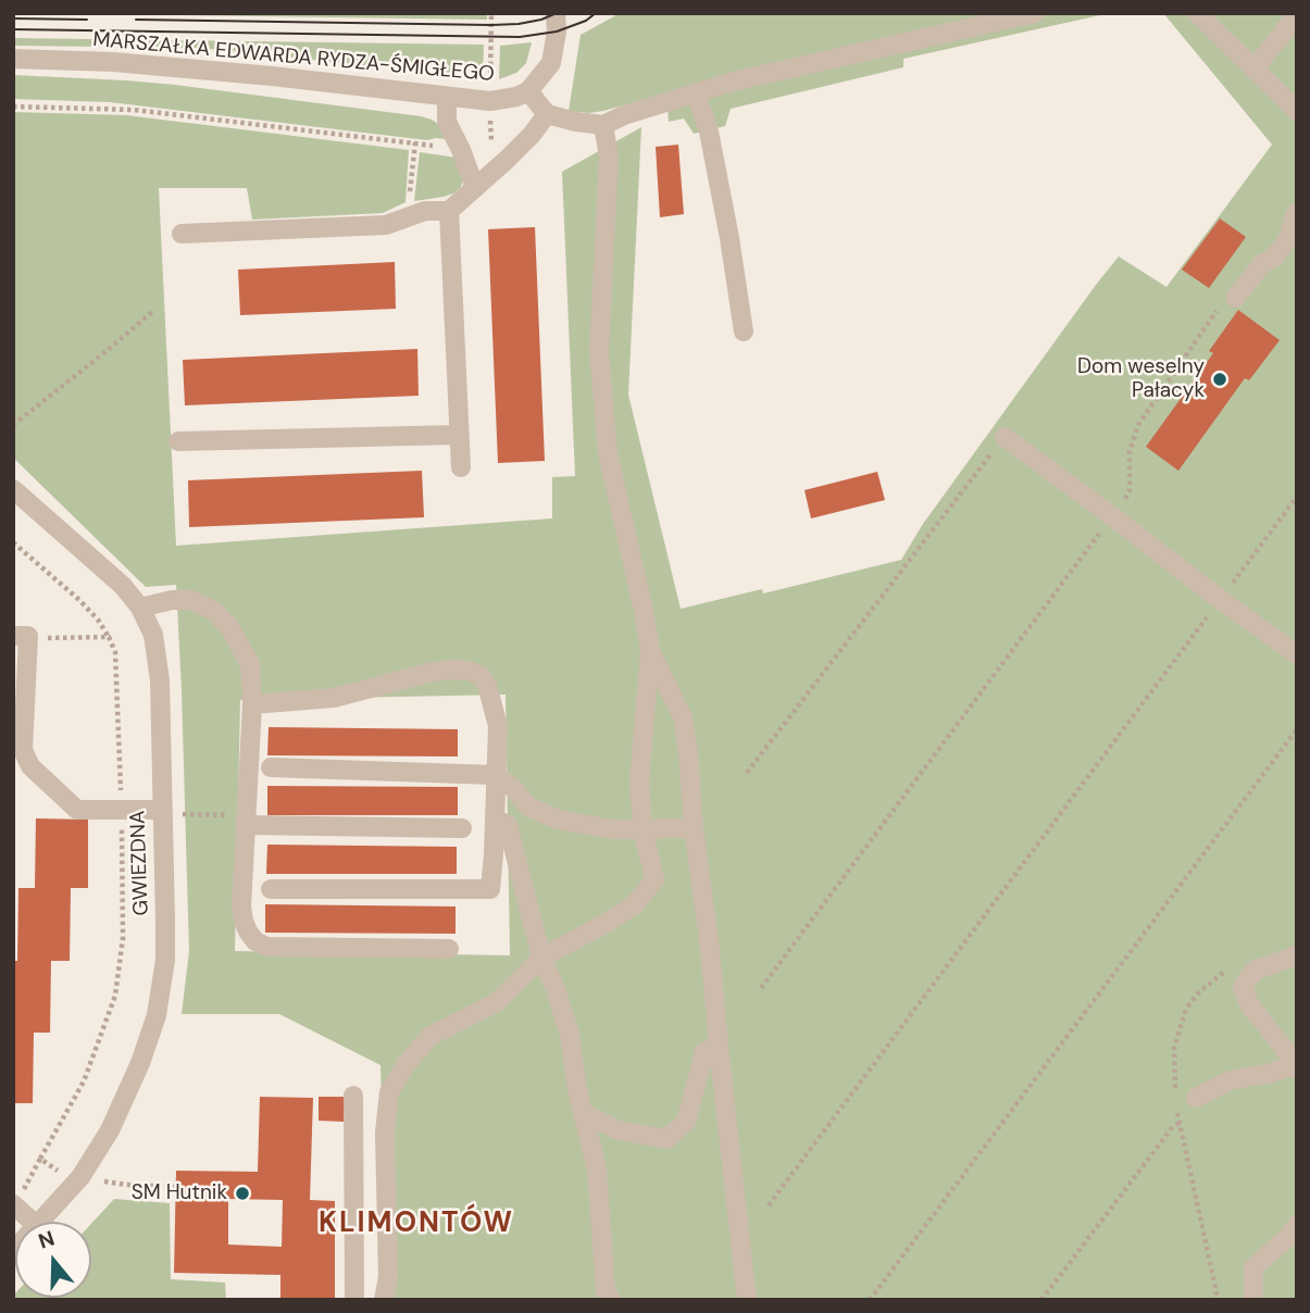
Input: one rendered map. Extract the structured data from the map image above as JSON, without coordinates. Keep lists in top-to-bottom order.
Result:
{
  "streets": {
    "street": ["MARSZAŁKA EDWARDA RYDZA-ŚMIGŁEGO", "GWIEZDNA"]
  },
  "districts": ["KLIMONTÓW"],
  "places": ["Dom weselny Pałacyk", "SM Hutnik"],
  "north": "top"
}
